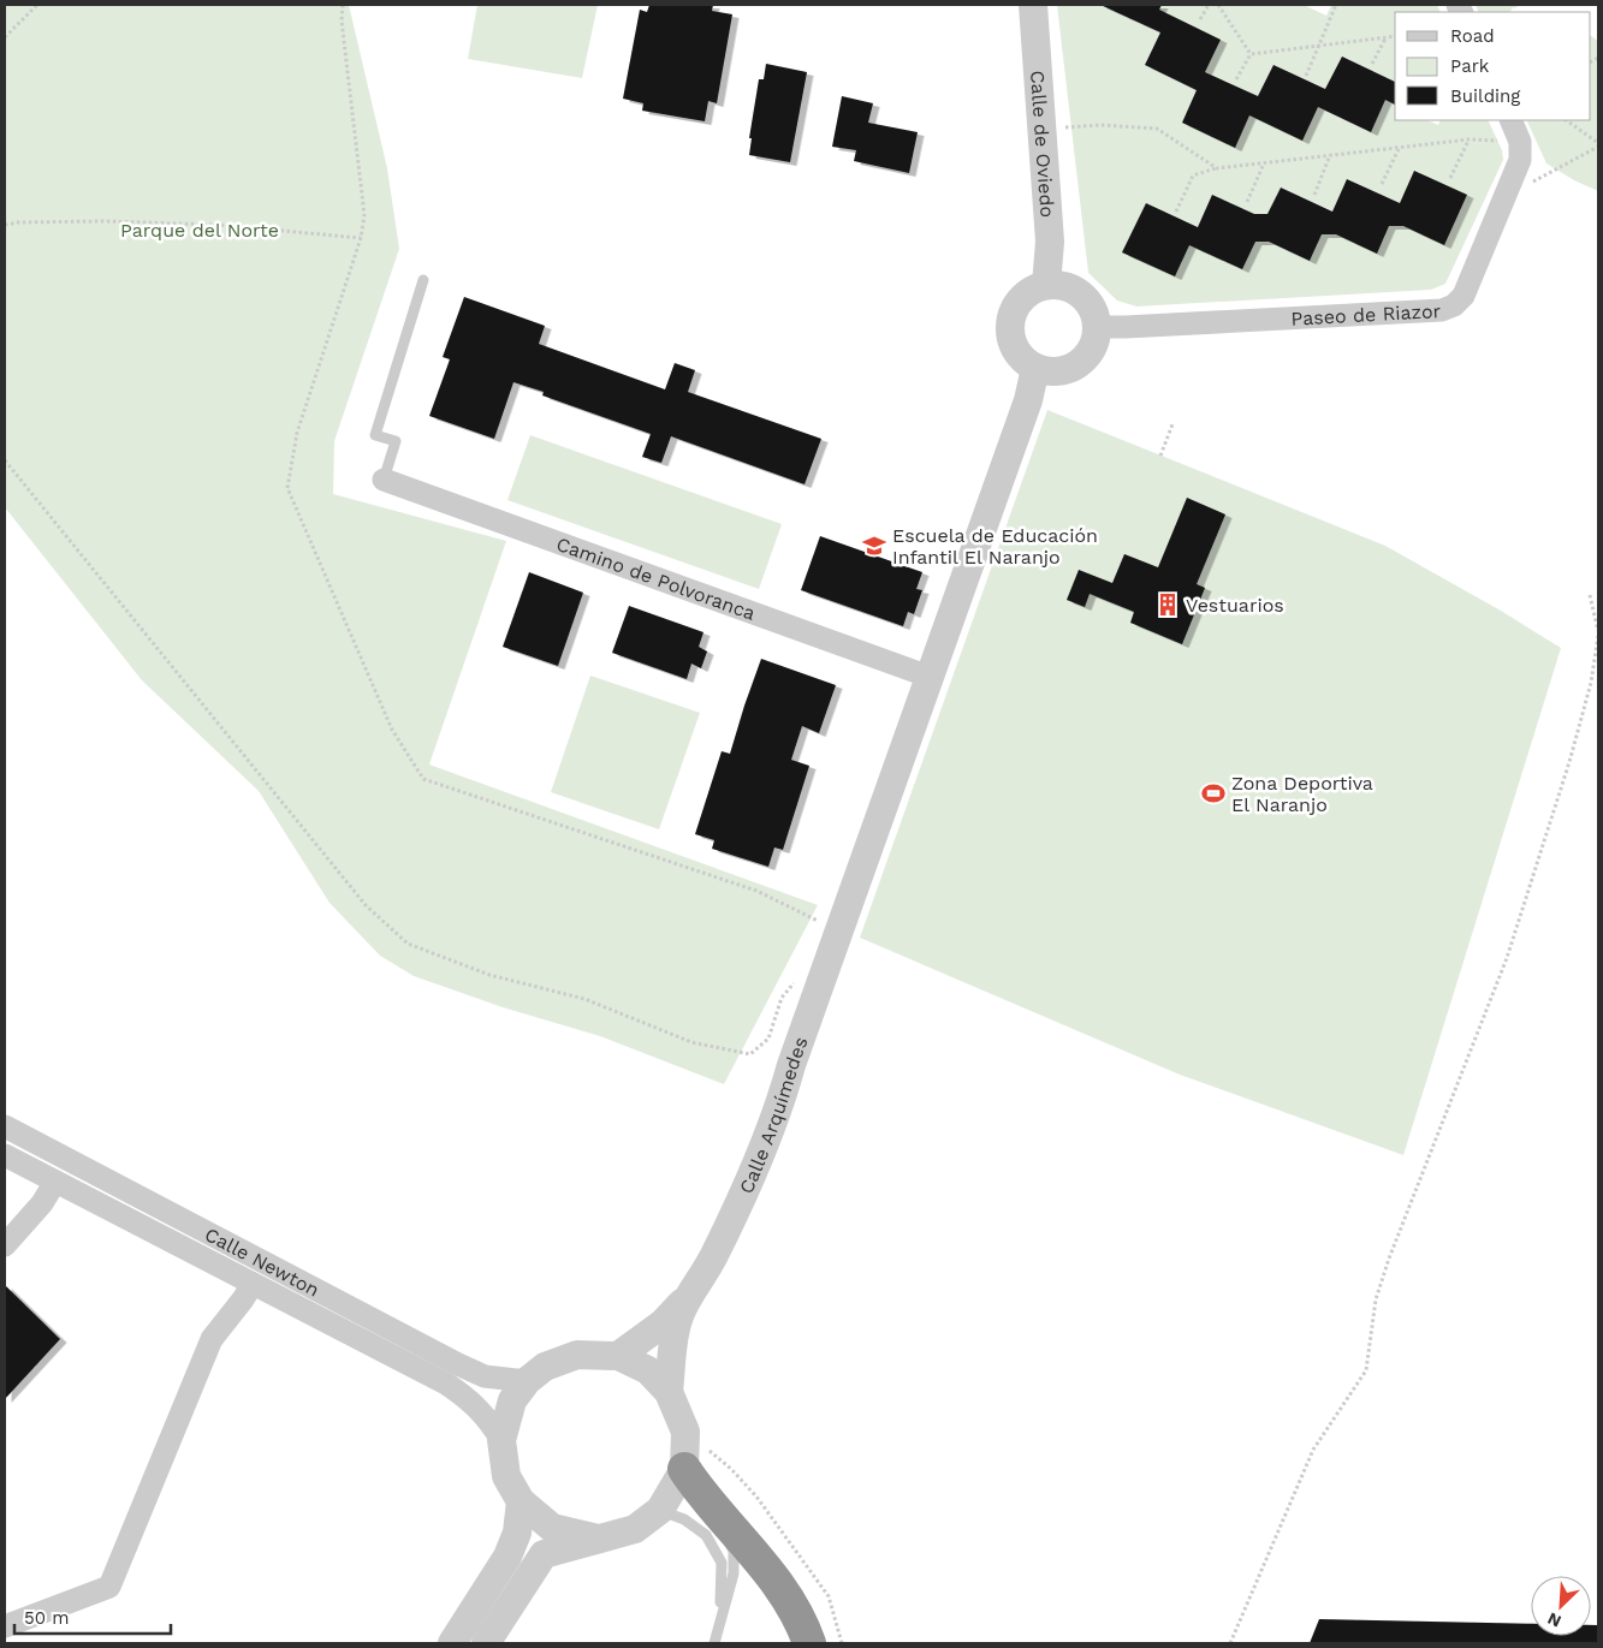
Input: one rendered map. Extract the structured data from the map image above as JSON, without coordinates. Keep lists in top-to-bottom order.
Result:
{
  "streets": {
    "street": [
      "Calle de Oviedo",
      "Paseo de Riazor",
      "Camino de Polvoranca",
      "Calle Arquímedes",
      "Calle Newton"
    ]
  },
  "crossings": [
    ["Calle de Oviedo", "Paseo de Riazor"],
    ["Calle Arquímedes", "Calle Newton"]
  ],
  "parks": ["Parque del Norte"],
  "places": {
    "school or university": ["Escuela de Educación Infantil El Naranjo"],
    "building": ["Vestuarios"],
    "sports": ["Zona Deportiva El Naranjo"]
  },
  "legend": ["Road", "Park", "Building"],
  "scale_bar": "50 m",
  "north": "bottom left"
}
